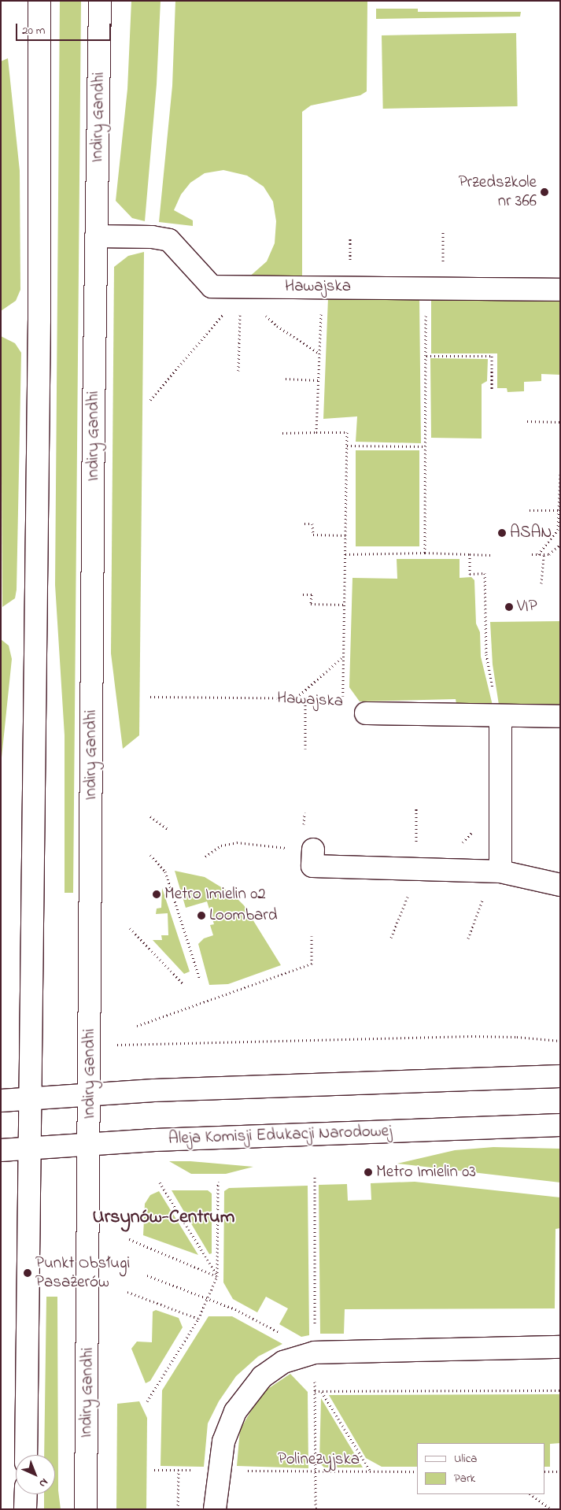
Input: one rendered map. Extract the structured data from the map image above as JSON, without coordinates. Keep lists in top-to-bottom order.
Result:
{
  "streets": {
    "street": ["Indiry Gandhi", "Hawajska", "Aleja Komisji Edukacji Narodowej"],
    "path": ["Polinezyjska"]
  },
  "crossings": [
    ["Indiry Gandhi", "Hawajska"],
    ["Indiry Gandhi", "Aleja Komisji Edukacji Narodowej"]
  ],
  "districts": ["Ursynów-Centrum"],
  "places": [
    "Przedszkole nr 366",
    "ASAN",
    "VIP",
    "Metro Imielin 02",
    "Loombard",
    "Metro Imielin 03",
    "Punkt Obsługi Pasażerów"
  ],
  "legend": ["Ulica", "Park"],
  "scale_bar": "20 m",
  "north": "bottom right"
}
